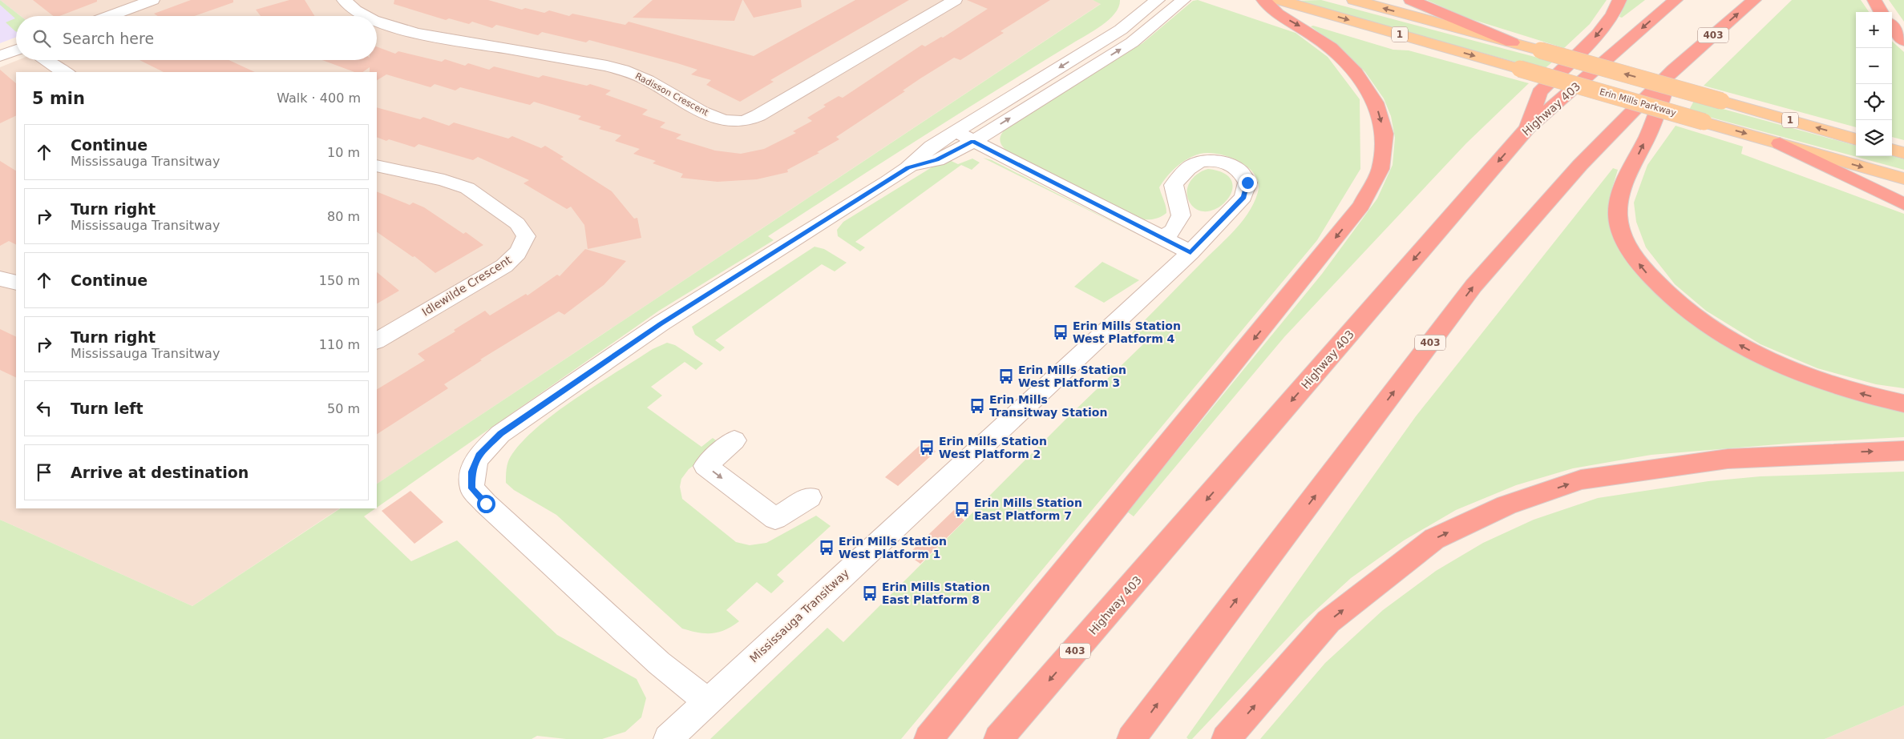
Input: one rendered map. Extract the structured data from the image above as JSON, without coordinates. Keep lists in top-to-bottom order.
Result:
{
  "streets": {
    "highway": ["403", "Highway 403"],
    "main road": ["1", "Erin Mills Parkway"],
    "street": ["Radisson Crescent", "Idlewilde Crescent", "Mississauga Transitway"]
  },
  "places": {
    "bus stop": [
      "Erin Mills Station West Platform 4",
      "Erin Mills Station West Platform 3",
      "Erin Mills Transitway Station",
      "Erin Mills Station West Platform 2",
      "Erin Mills Station East Platform 7",
      "Erin Mills Station West Platform 1",
      "Erin Mills Station East Platform 8"
    ]
  },
  "page": {
    "map_buttons": ["+", "−"],
    "search": "Search here",
    "heading": ["5 min", "Walk · 400 m"],
    "list": [
      ["Continue", "Mississauga Transitway", "10 m"],
      ["Turn right", "Mississauga Transitway", "80 m"],
      ["Continue", "150 m"],
      ["Turn right", "Mississauga Transitway", "110 m"],
      ["Turn left", "50 m"],
      "Arrive at destination"
    ]
  }
}
